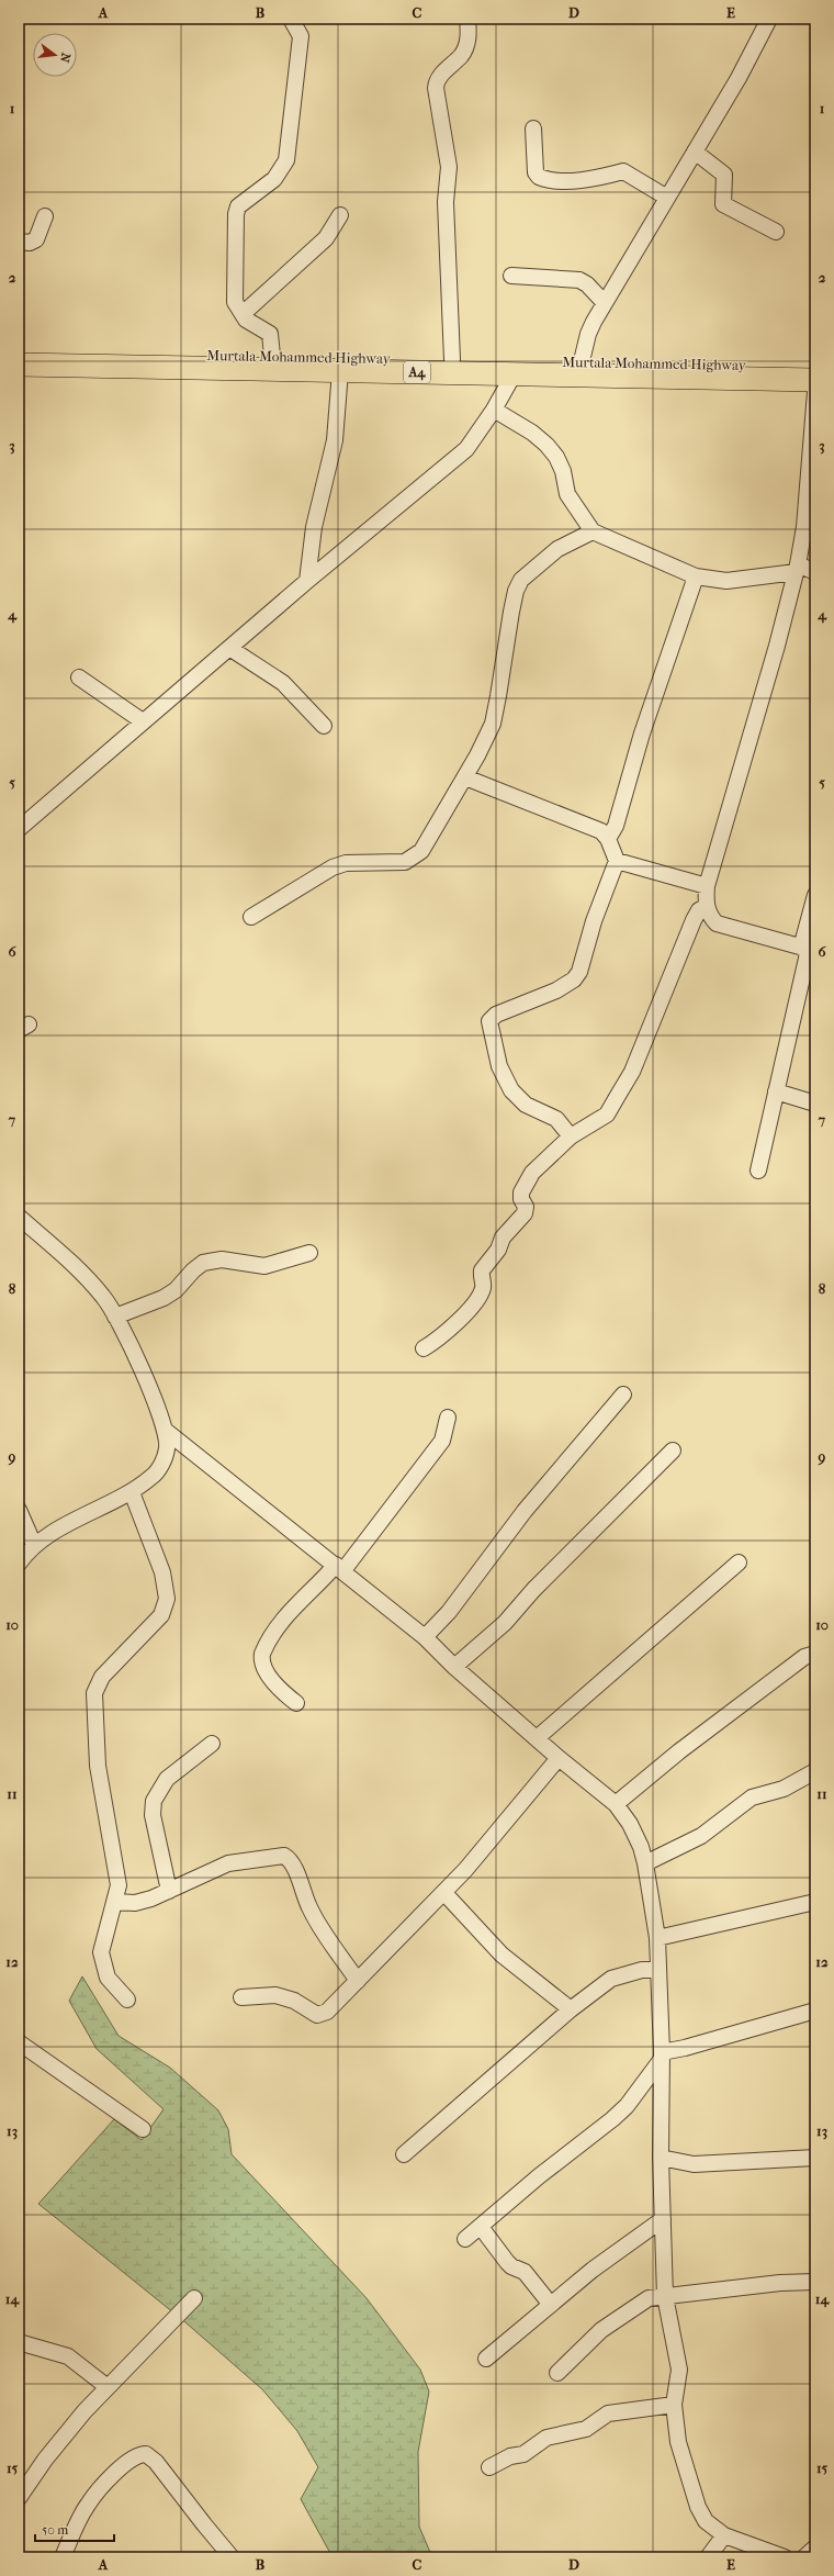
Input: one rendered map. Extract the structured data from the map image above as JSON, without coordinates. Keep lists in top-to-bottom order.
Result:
{
  "streets": {
    "highway": ["Murtala Mohammed Highway", "A4"]
  },
  "crossings": [
    ["Murtala Mohammed Highway", "A4"]
  ],
  "scale_bar": "50 m",
  "north": "right",
  "grid": {
    "columns": [
      "A",
      "B",
      "C",
      "D",
      "E"
    ],
    "rows": [
      "1",
      "2",
      "3",
      "4",
      "5",
      "6",
      "7",
      "8",
      "9",
      "10",
      "11",
      "12",
      "13",
      "14",
      "15"
    ]
  }
}
